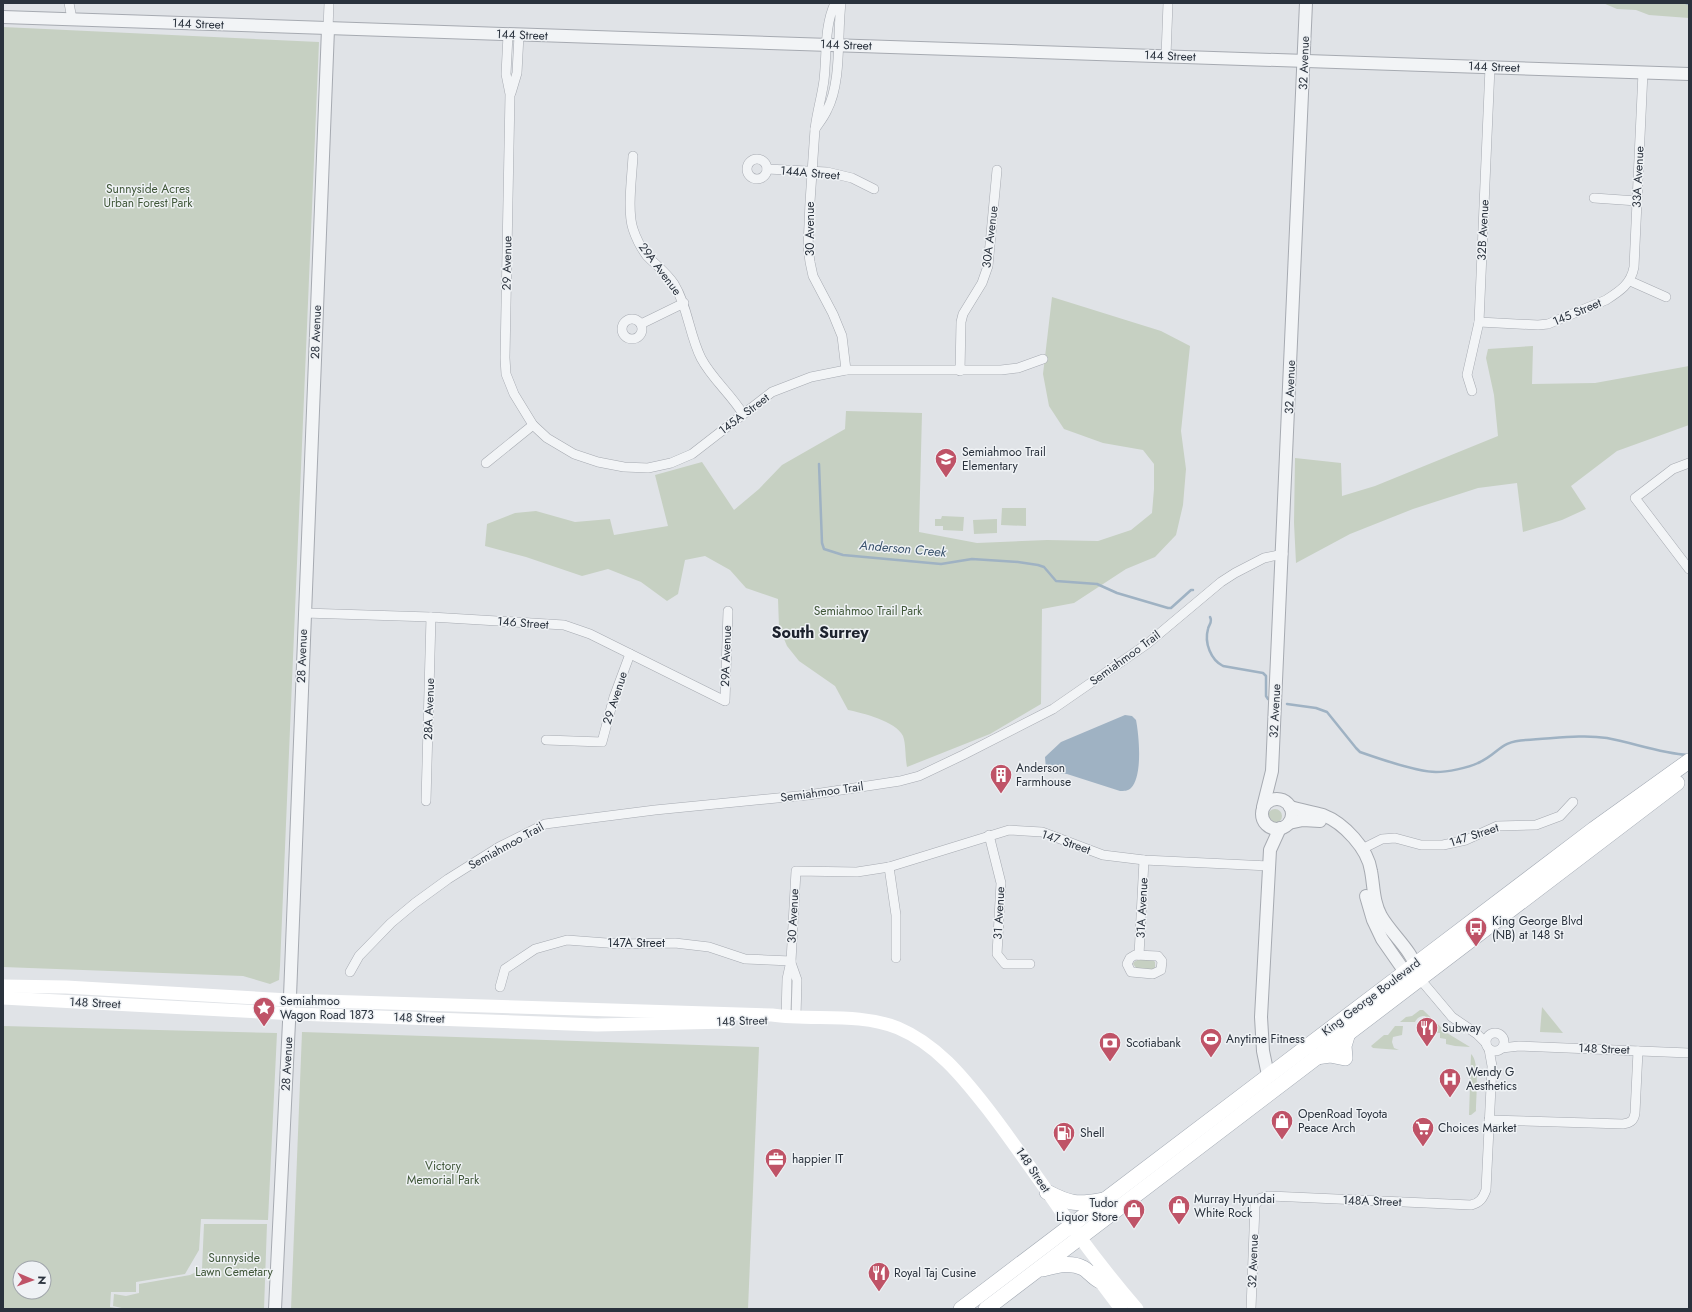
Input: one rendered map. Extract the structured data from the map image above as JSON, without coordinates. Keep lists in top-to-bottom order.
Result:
{
  "streets": {
    "main road": ["King George Boulevard", "148 Street"],
    "street": [
      "144 Street",
      "32 Avenue",
      "144A Street",
      "33A Avenue",
      "30 Avenue",
      "32B Avenue",
      "30A Avenue",
      "29 Avenue",
      "29A Avenue",
      "145 Street",
      "28 Avenue",
      "145A Street",
      "146 Street",
      "Semiahmoo Trail",
      "28A Avenue",
      "147 Street",
      "31A Avenue",
      "31 Avenue",
      "147A Street",
      "148A Street"
    ]
  },
  "crossings": [
    ["144 Street", "32 Avenue"],
    ["144 Street", "33A Avenue"],
    ["144 Street", "30 Avenue"],
    ["144 Street", "32B Avenue"],
    ["144 Street", "29 Avenue"],
    ["144 Street", "28 Avenue"],
    ["32 Avenue", "Semiahmoo Trail"],
    ["32 Avenue", "148A Street"],
    ["144A Street", "30 Avenue"],
    ["33A Avenue", "145 Street"],
    ["30 Avenue", "145A Street"],
    ["30 Avenue", "147 Street"],
    ["30 Avenue", "147A Street"],
    ["30 Avenue", "148 Street"],
    ["32B Avenue", "145 Street"],
    ["30A Avenue", "145A Street"],
    ["29 Avenue", "145A Street"],
    ["29 Avenue", "146 Street"],
    ["29A Avenue", "145A Street"],
    ["29A Avenue", "146 Street"],
    ["28 Avenue", "146 Street"],
    ["28 Avenue", "148 Street"],
    ["146 Street", "28A Avenue"],
    ["147 Street", "31A Avenue"],
    ["147 Street", "31 Avenue"],
    ["King George Boulevard", "148 Street"]
  ],
  "districts": ["South Surrey"],
  "water": ["Anderson Creek"],
  "parks": [
    "Sunnyside Acres Urban Forest Park",
    "Semiahmoo Trail Park",
    "Victory Memorial Park",
    "Sunnyside Lawn Cemetary"
  ],
  "places": {
    "school or university": ["Semiahmoo Trail Elementary"],
    "building": ["Anderson Farmhouse"],
    "bus stop": ["King George Blvd (NB) at 148 St"],
    "place": ["Semiahmoo Wagon Road 1873"],
    "restaurant": ["Subway", "Royal Taj Cusine"],
    "sports": ["Anytime Fitness"],
    "bank": ["Scotiabank"],
    "hospital": ["Wendy G Aesthetics"],
    "shop": ["OpenRoad Toyota Peace Arch", "Murray Hyundai White Rock", "Tudor Liquor Store"],
    "supermarket": ["Choices Market"],
    "fuel station": ["Shell"],
    "office": ["happier IT"]
  },
  "north": "right"
}
